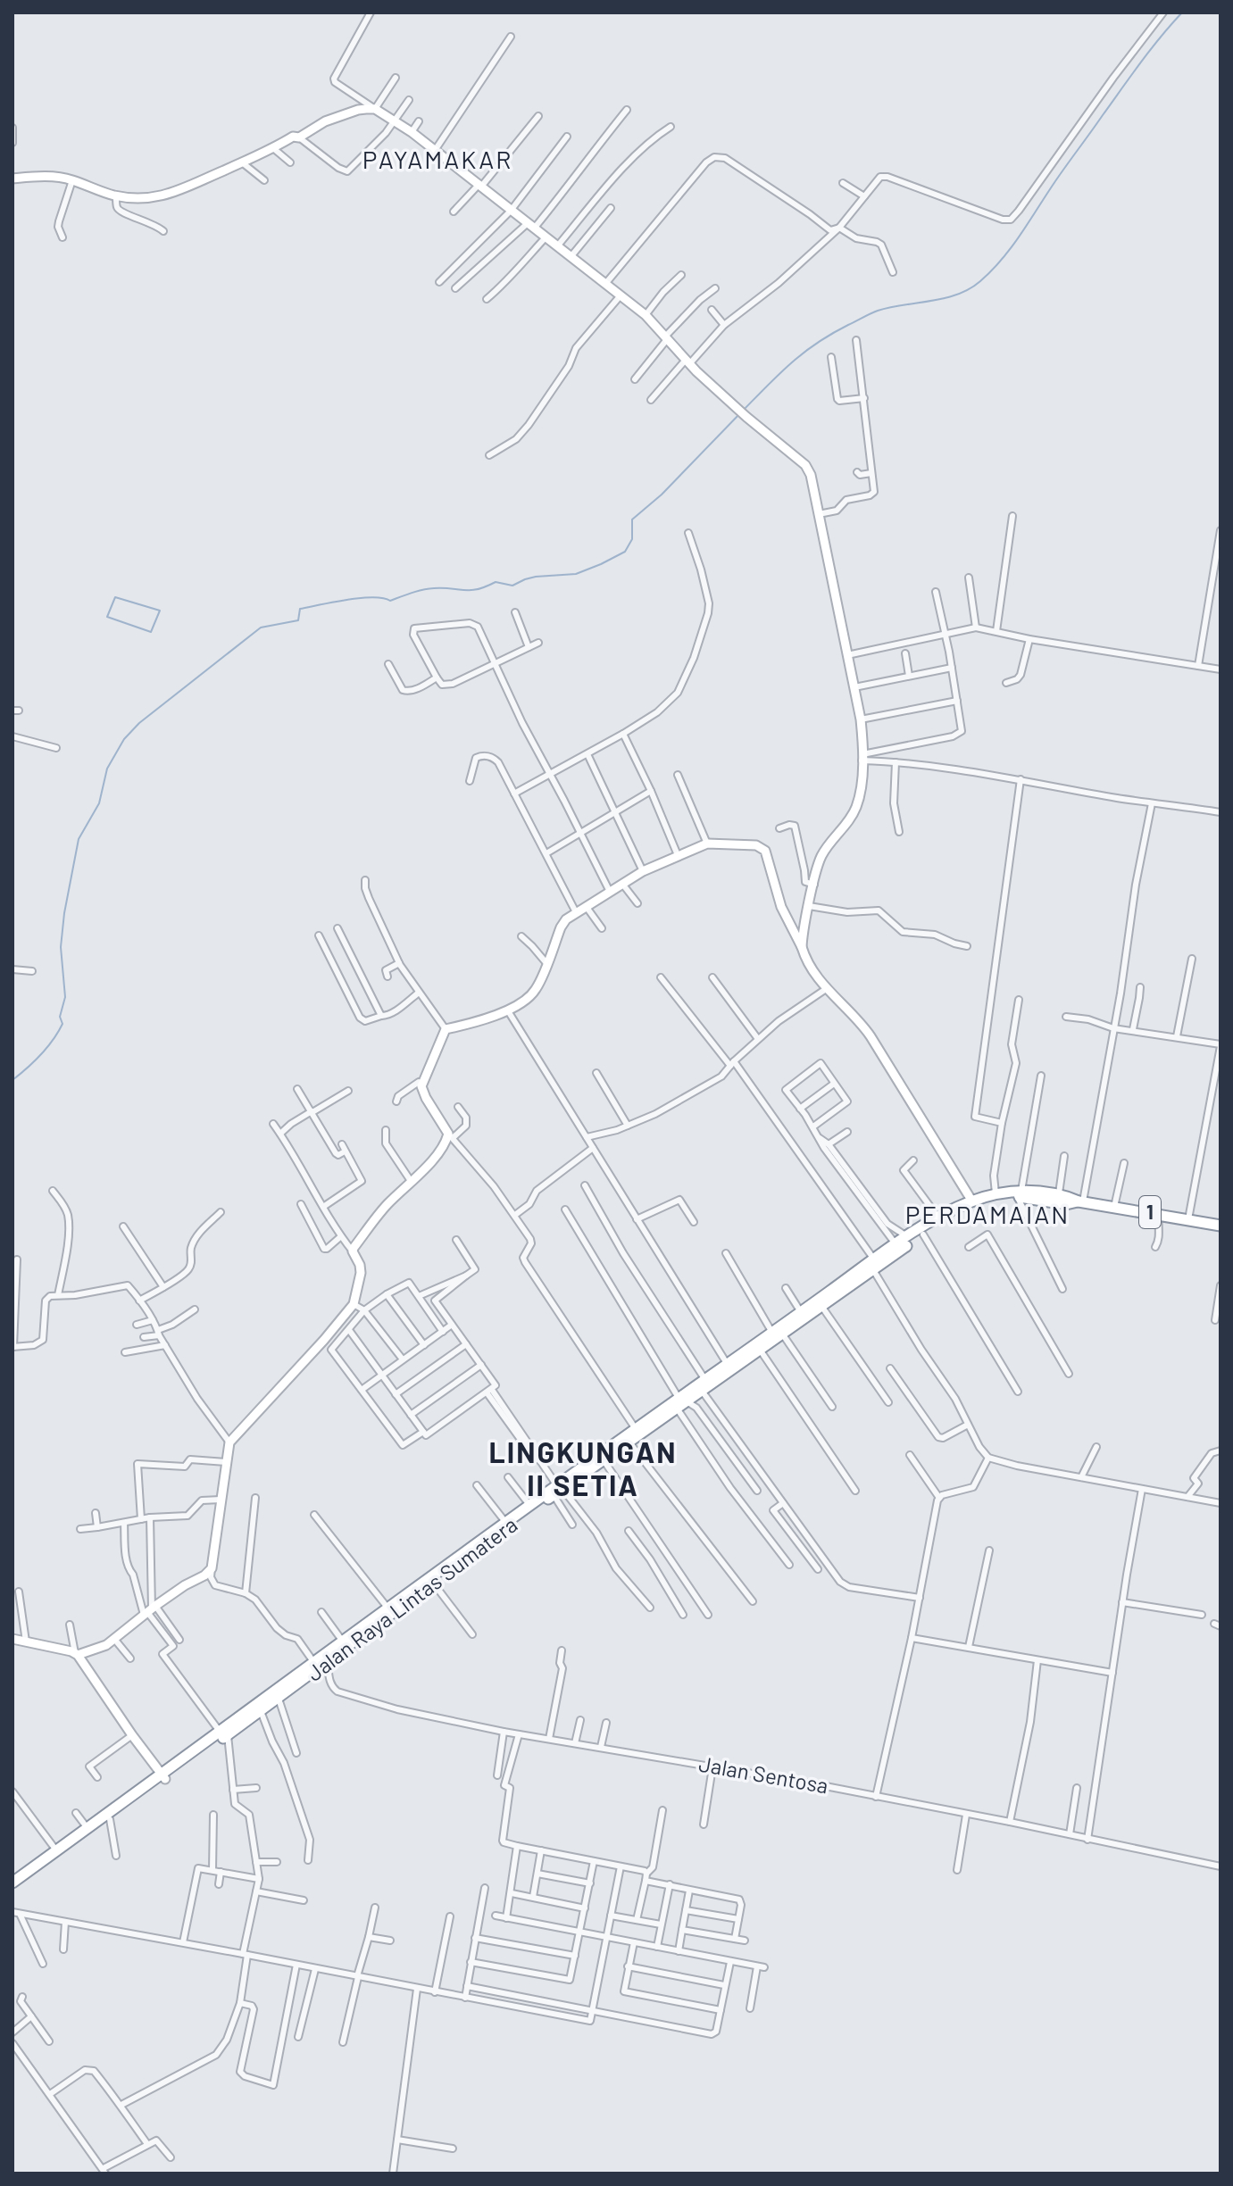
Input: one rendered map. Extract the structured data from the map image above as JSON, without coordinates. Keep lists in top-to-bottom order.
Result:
{
  "streets": {
    "highway": ["1", "Jalan Raya Lintas Sumatera"],
    "street": ["Jalan Sentosa"]
  },
  "crossings": [
    ["Jalan Raya Lintas Sumatera", "Jalan Sentosa"]
  ],
  "districts": ["PAYAMAKAR", "PERDAMAIAN", "LINGKUNGAN II SETIA"]
}
